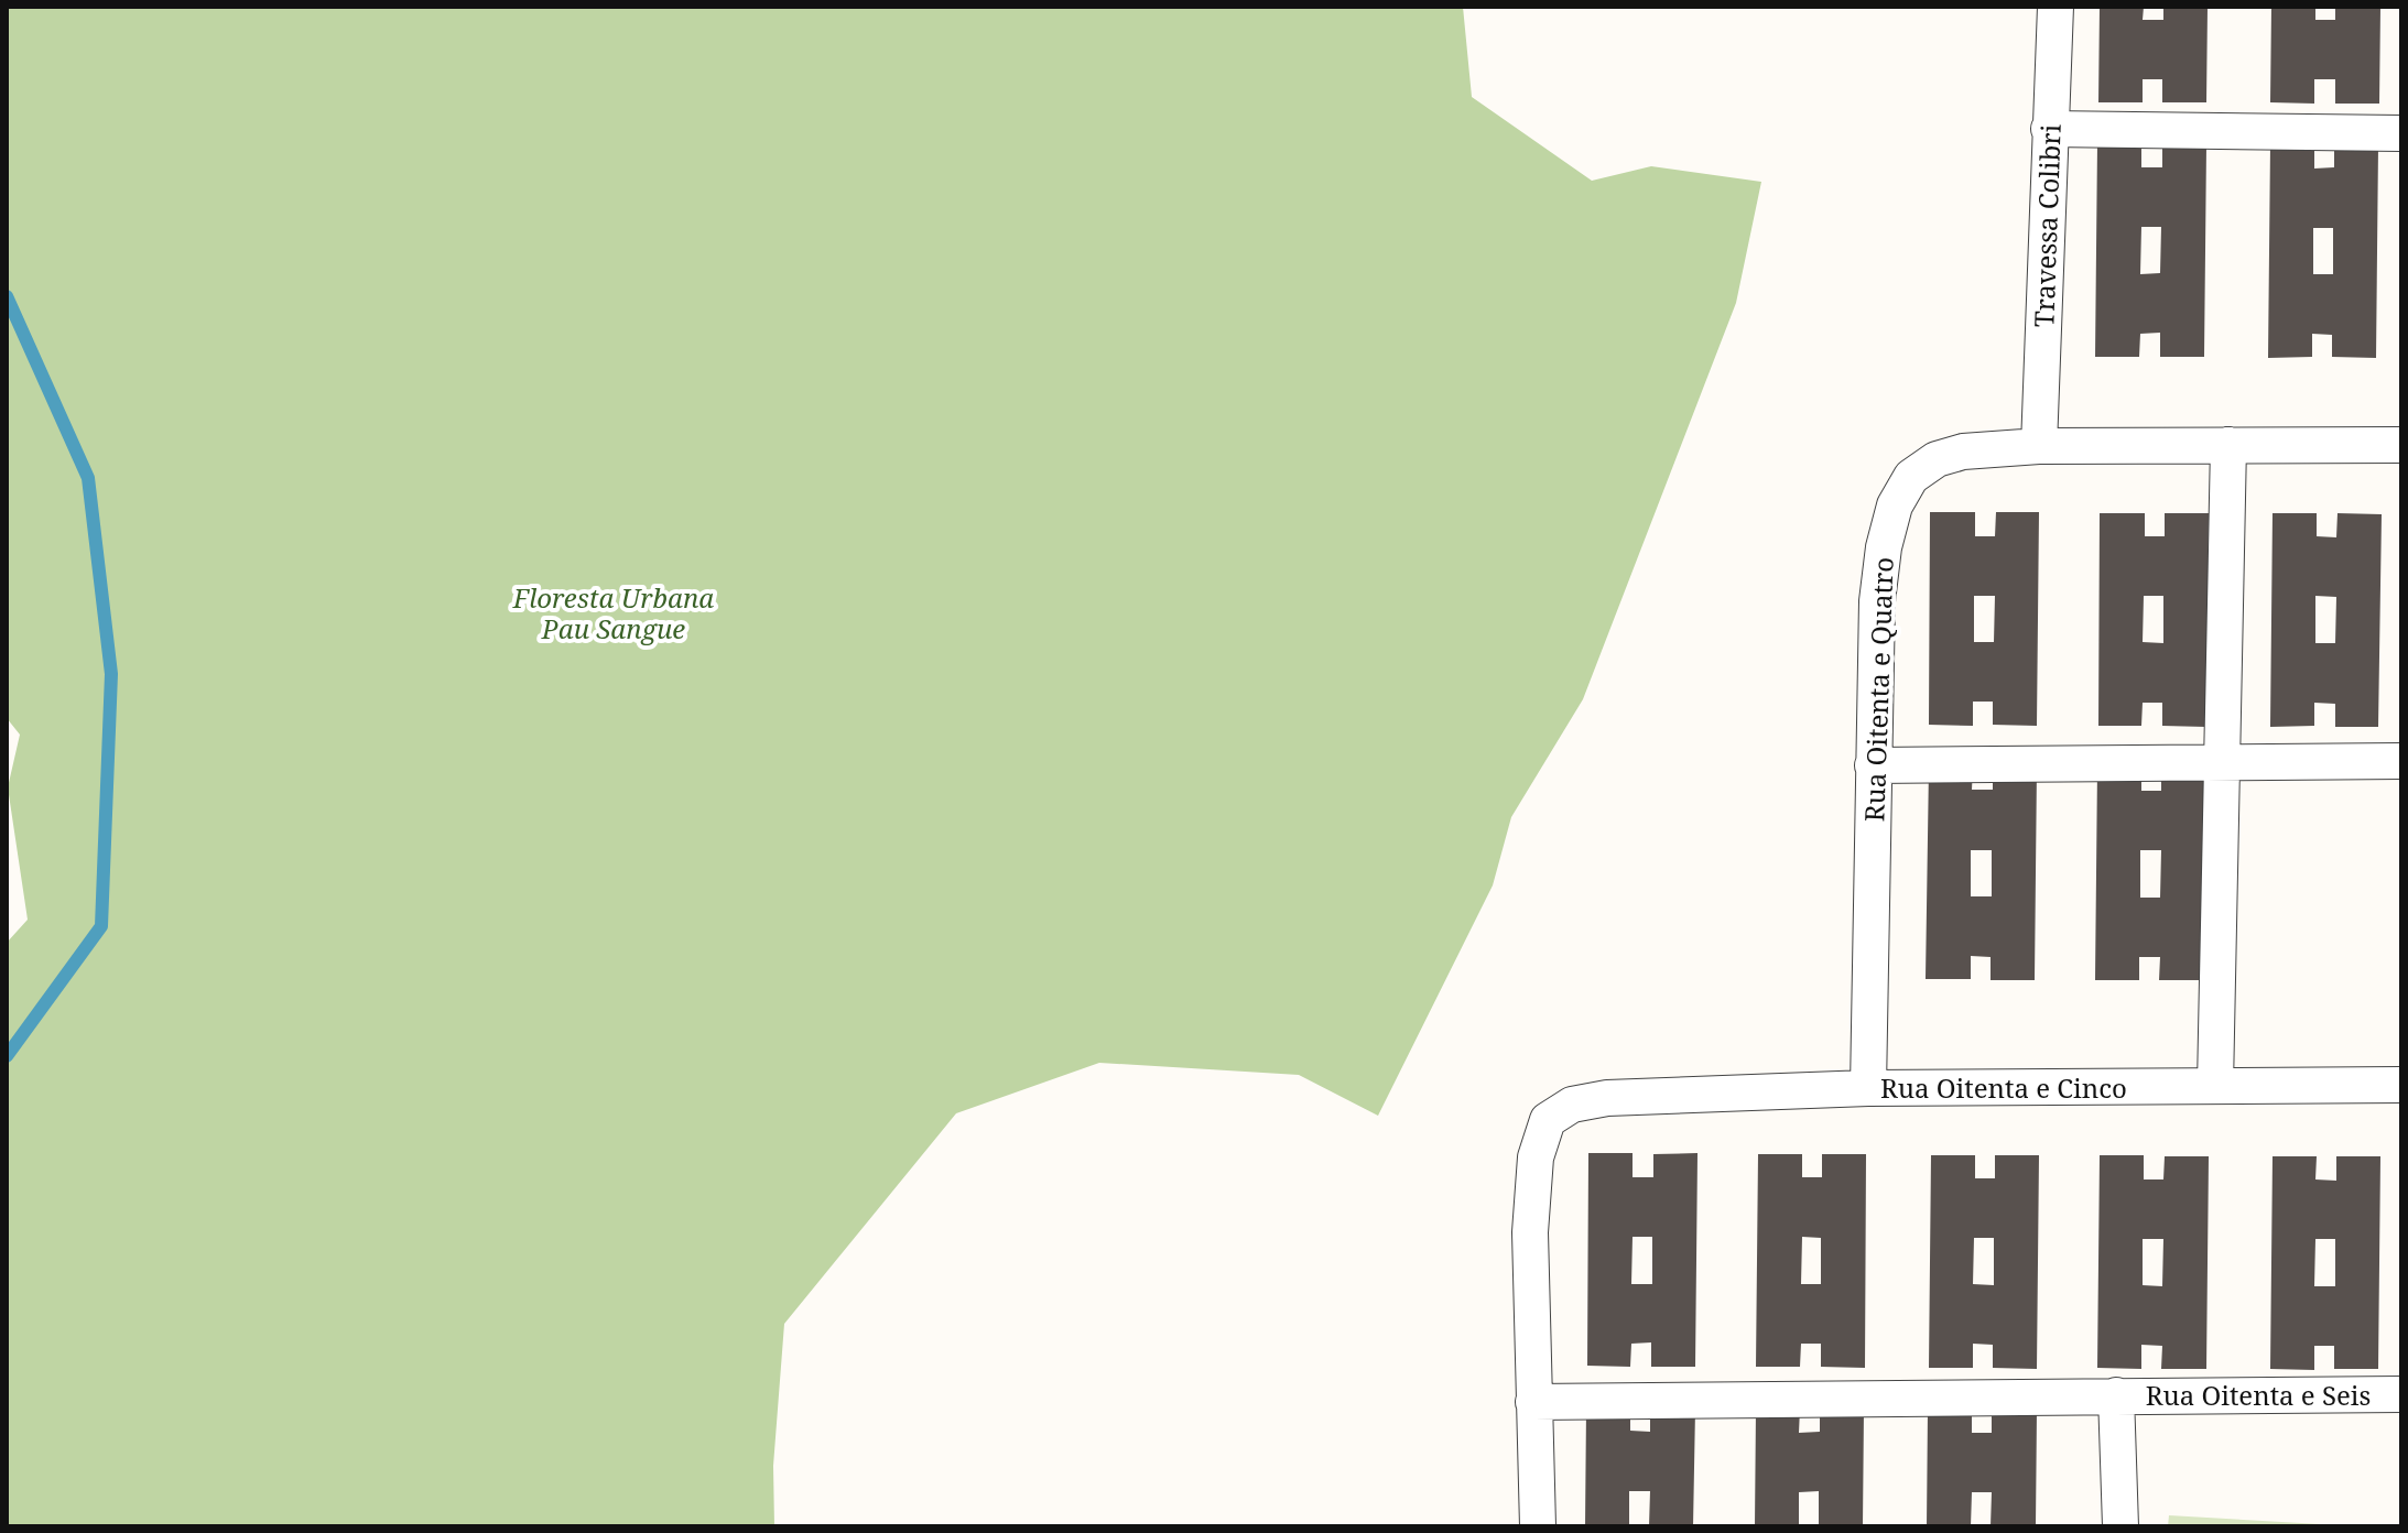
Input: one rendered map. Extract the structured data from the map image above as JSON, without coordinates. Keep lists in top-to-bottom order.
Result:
{
  "streets": {
    "street": [
      "Travessa Colibri",
      "Rua Oitenta e Quatro",
      "Rua Oitenta e Cinco",
      "Rua Oitenta e Seis"
    ]
  },
  "crossings": [
    ["Travessa Colibri", "Rua Oitenta e Quatro"],
    ["Rua Oitenta e Quatro", "Rua Oitenta e Cinco"]
  ],
  "parks": ["Floresta Urbana Pau Sangue"]
}
